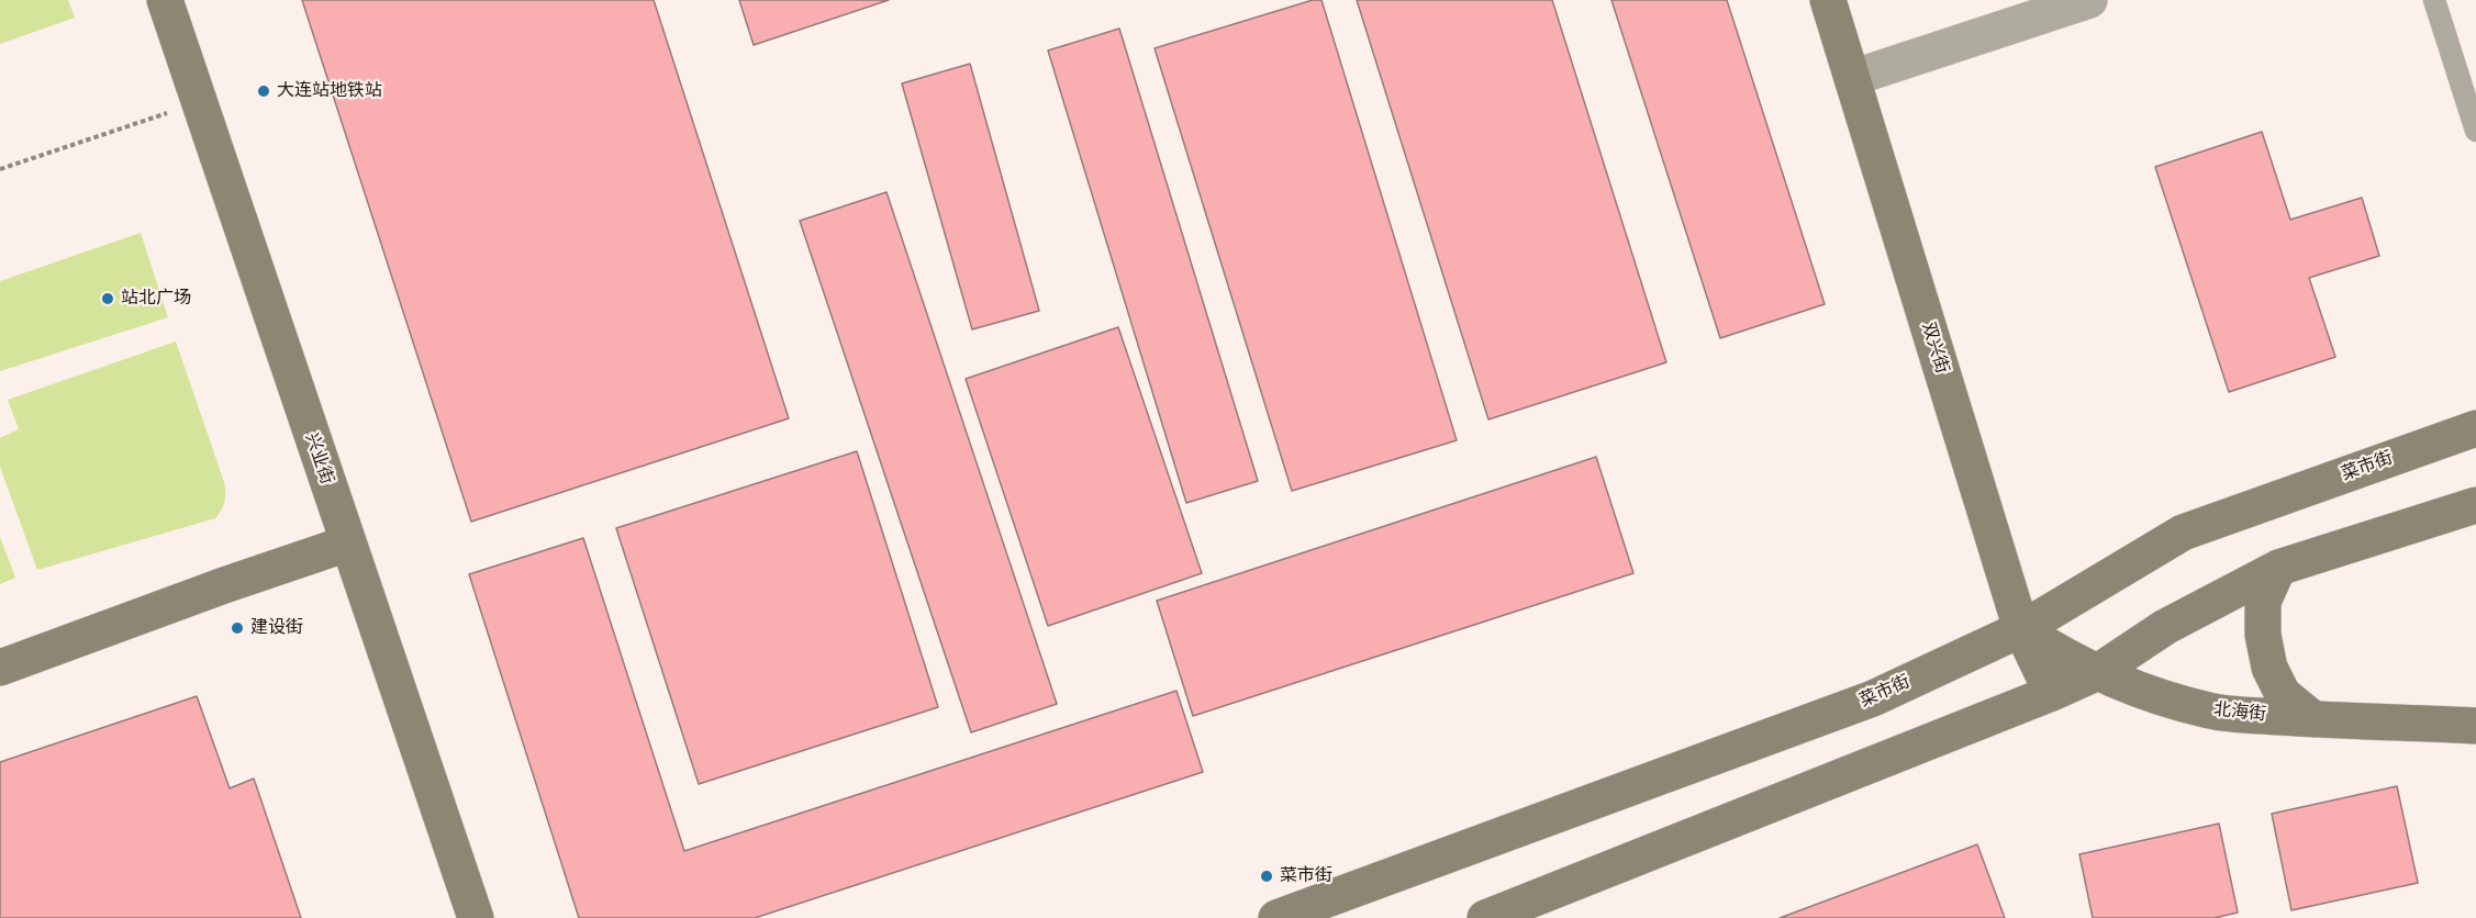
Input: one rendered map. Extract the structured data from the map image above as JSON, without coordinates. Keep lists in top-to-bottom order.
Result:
{
  "streets": {
    "main road": [
      "双兴街",
      "兴业街",
      "菜市街",
      "北海街"
    ]
  },
  "crossings": [
    ["双兴街", "菜市街"],
    ["双兴街", "北海街"],
    ["菜市街", "北海街"]
  ],
  "places": [
    "大连站地铁站",
    "站北广场",
    "建设街",
    "菜市街"
  ]
}
